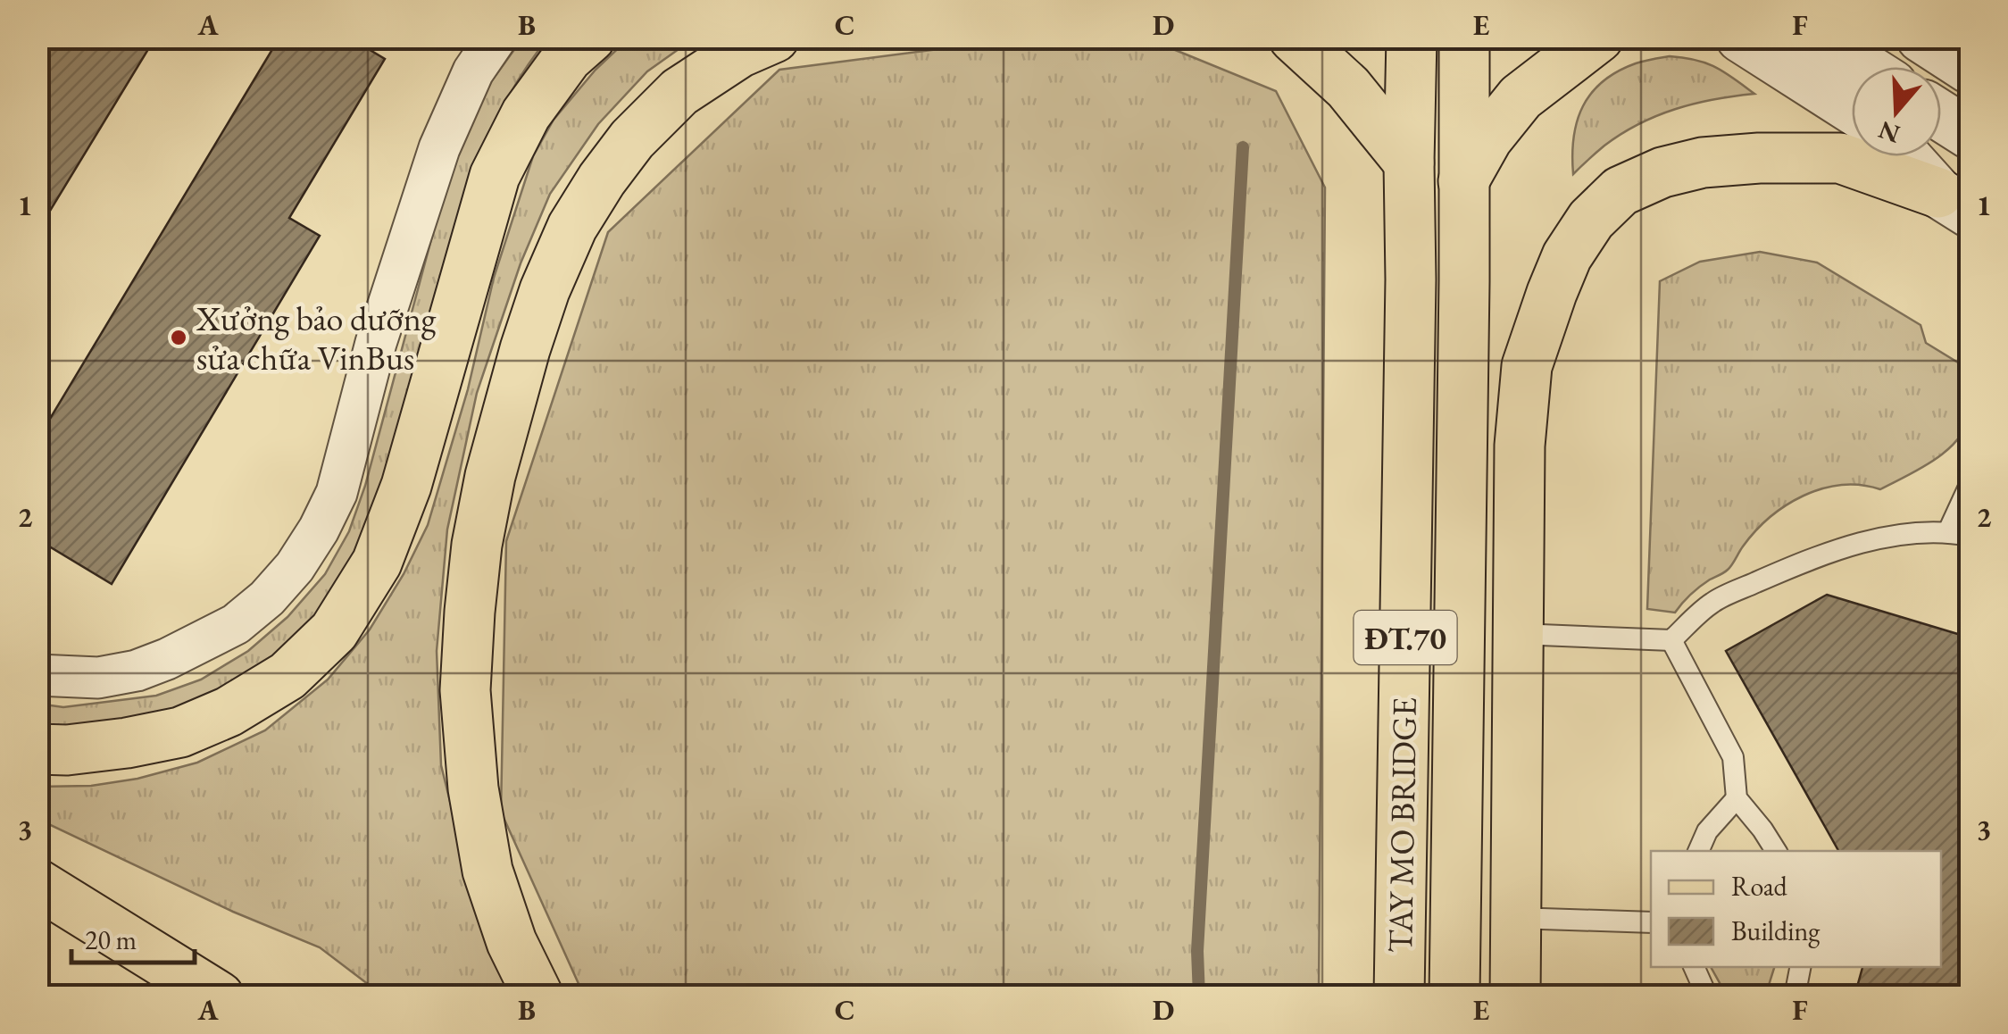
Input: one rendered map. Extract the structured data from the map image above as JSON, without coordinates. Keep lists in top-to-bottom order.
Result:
{
  "streets": {
    "main road": ["ĐT.70", "TAY MO BRIDGE"]
  },
  "crossings": [
    ["ĐT.70", "TAY MO BRIDGE"]
  ],
  "places": ["Xưởng bảo dưỡng sửa chữa VinBus"],
  "legend": ["Road", "Building"],
  "scale_bar": "20 m",
  "north": "bottom",
  "grid": {
    "columns": [
      "A",
      "B",
      "C",
      "D",
      "E",
      "F"
    ],
    "rows": ["1", "2", "3"]
  }
}
